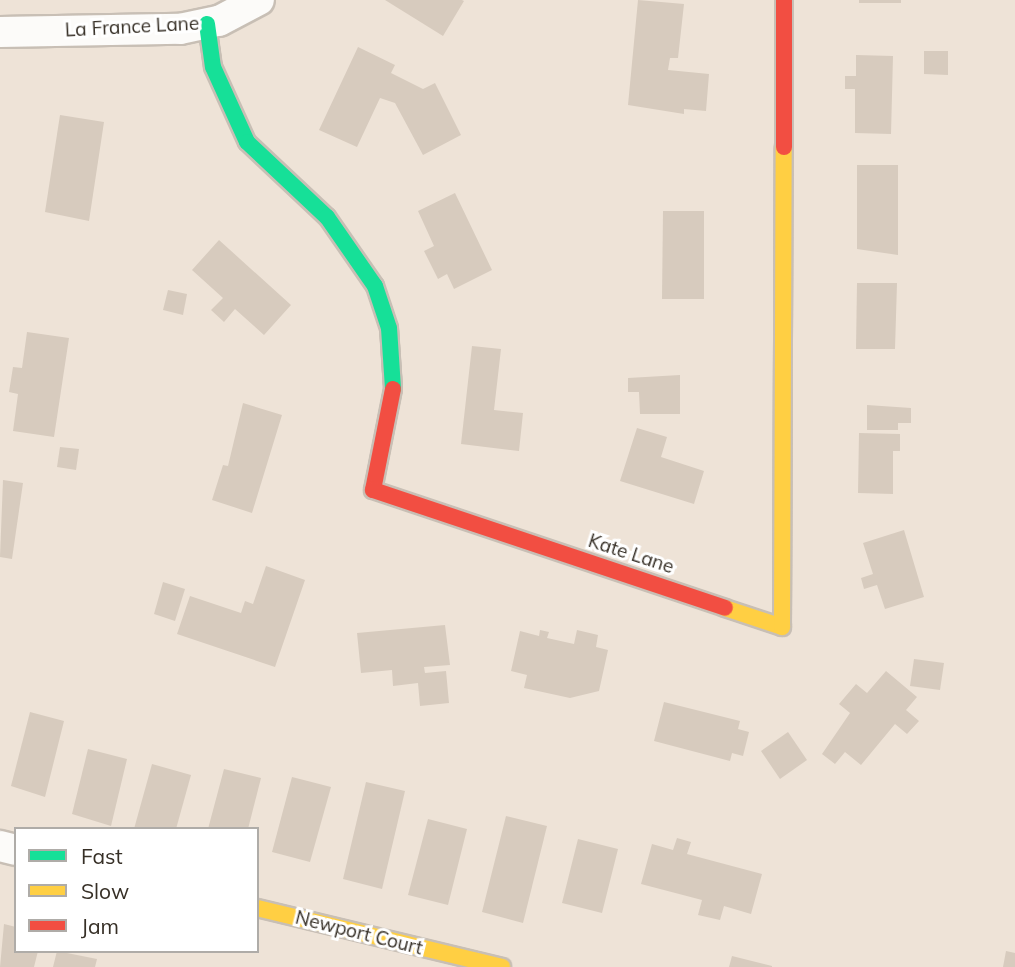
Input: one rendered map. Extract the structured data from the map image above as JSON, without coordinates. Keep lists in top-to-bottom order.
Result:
{
  "streets": {
    "street": ["La France Lane", "Kate Lane", "Newport Court"]
  },
  "crossings": [
    ["La France Lane", "Kate Lane"]
  ],
  "legend": ["Fast", "Slow", "Jam"]
}
